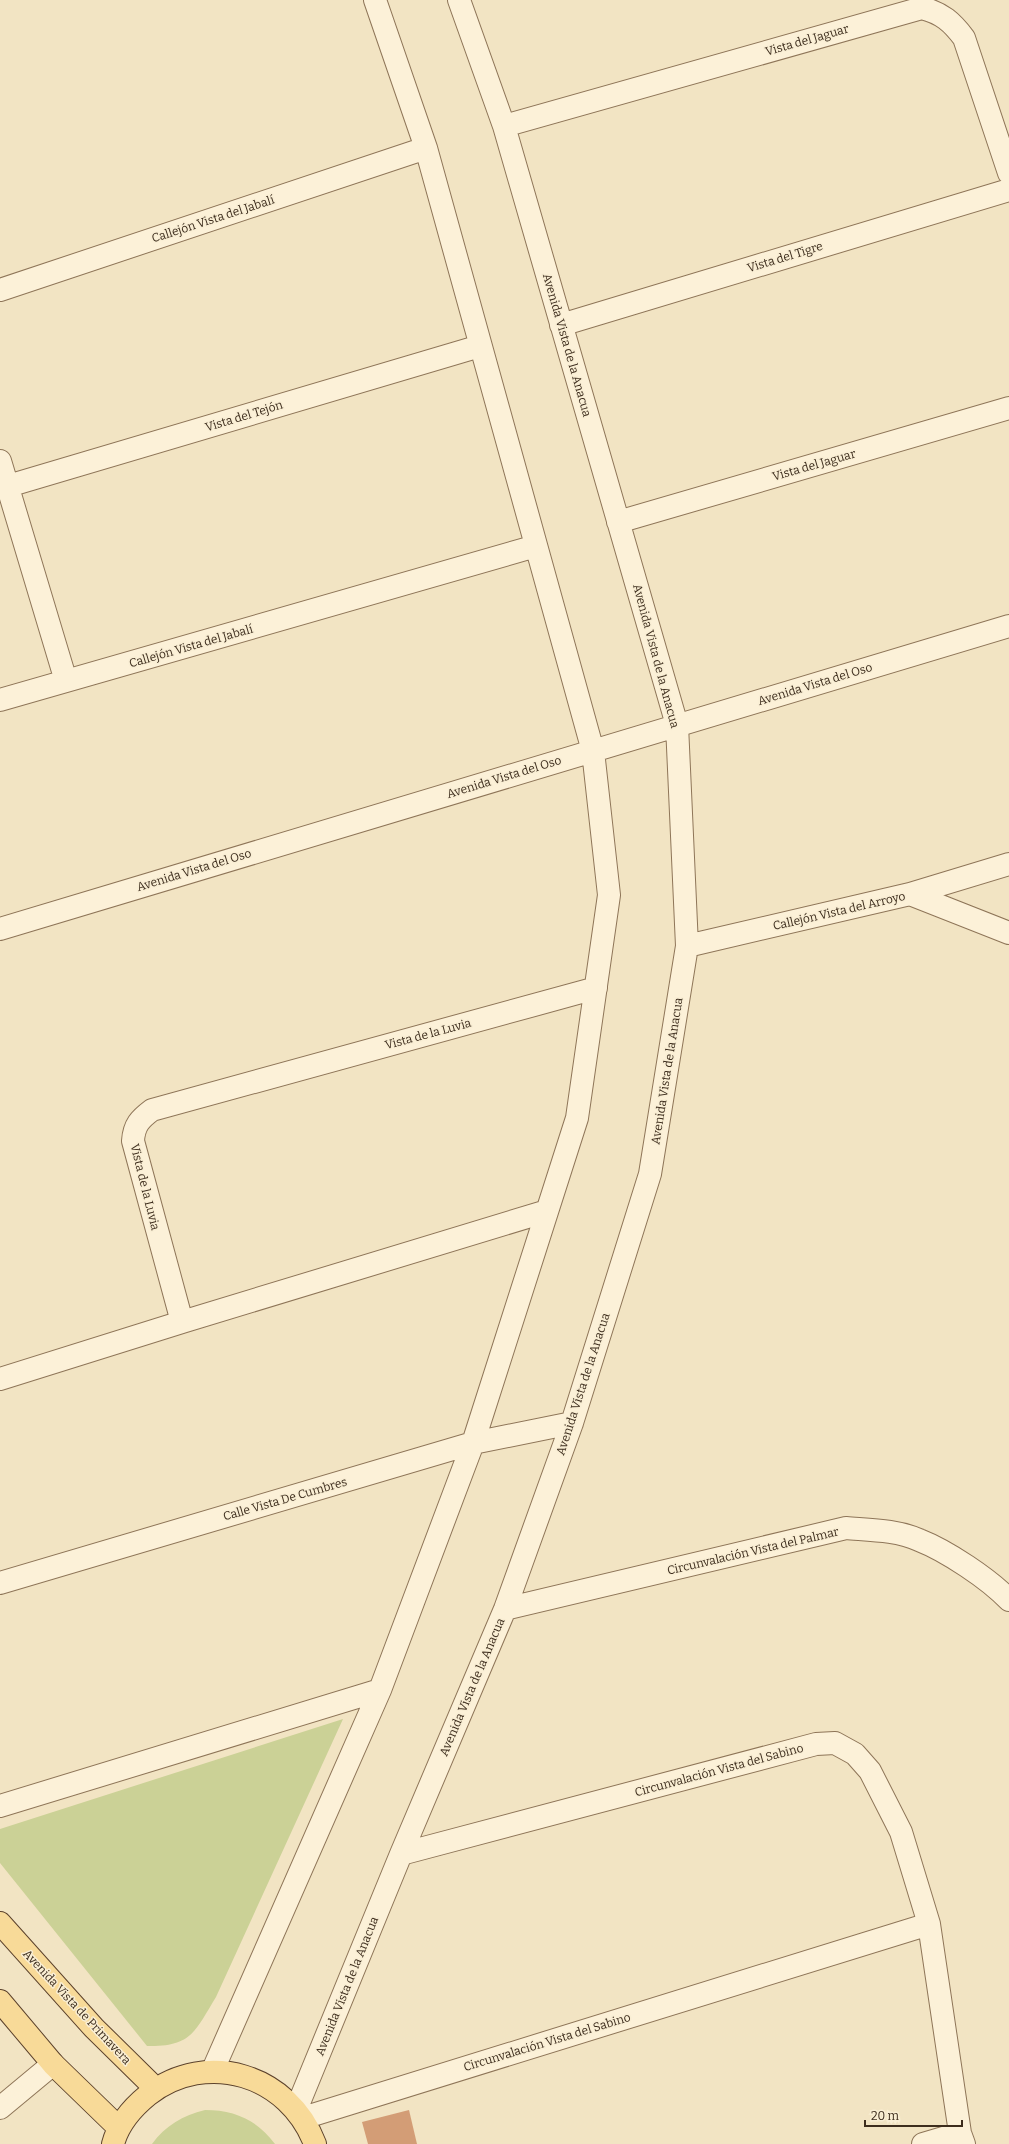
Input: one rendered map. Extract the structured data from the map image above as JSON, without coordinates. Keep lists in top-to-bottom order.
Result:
{
  "streets": {
    "main road": ["Avenida Vista de Primavera"],
    "street": [
      "Vista del Jaguar",
      "Callejón Vista del Jabalí",
      "Vista del Tigre",
      "Avenida Vista de la Anacua",
      "Vista del Tejón",
      "Avenida Vista del Oso",
      "Callejón Vista del Arroyo",
      "Vista de la Luvia",
      "Calle Vista De Cumbres",
      "Circunvalación Vista del Palmar",
      "Circunvalación Vista del Sabino"
    ]
  },
  "crossings": [
    ["Vista del Jaguar", "Avenida Vista de la Anacua"],
    ["Vista del Tigre", "Avenida Vista de la Anacua"],
    ["Avenida Vista de la Anacua", "Avenida Vista del Oso"],
    ["Avenida Vista de la Anacua", "Callejón Vista del Arroyo"],
    ["Avenida Vista de la Anacua", "Calle Vista De Cumbres"],
    ["Avenida Vista de la Anacua", "Circunvalación Vista del Palmar"],
    ["Avenida Vista de la Anacua", "Circunvalación Vista del Sabino"]
  ],
  "scale_bar": "20 m"
}
